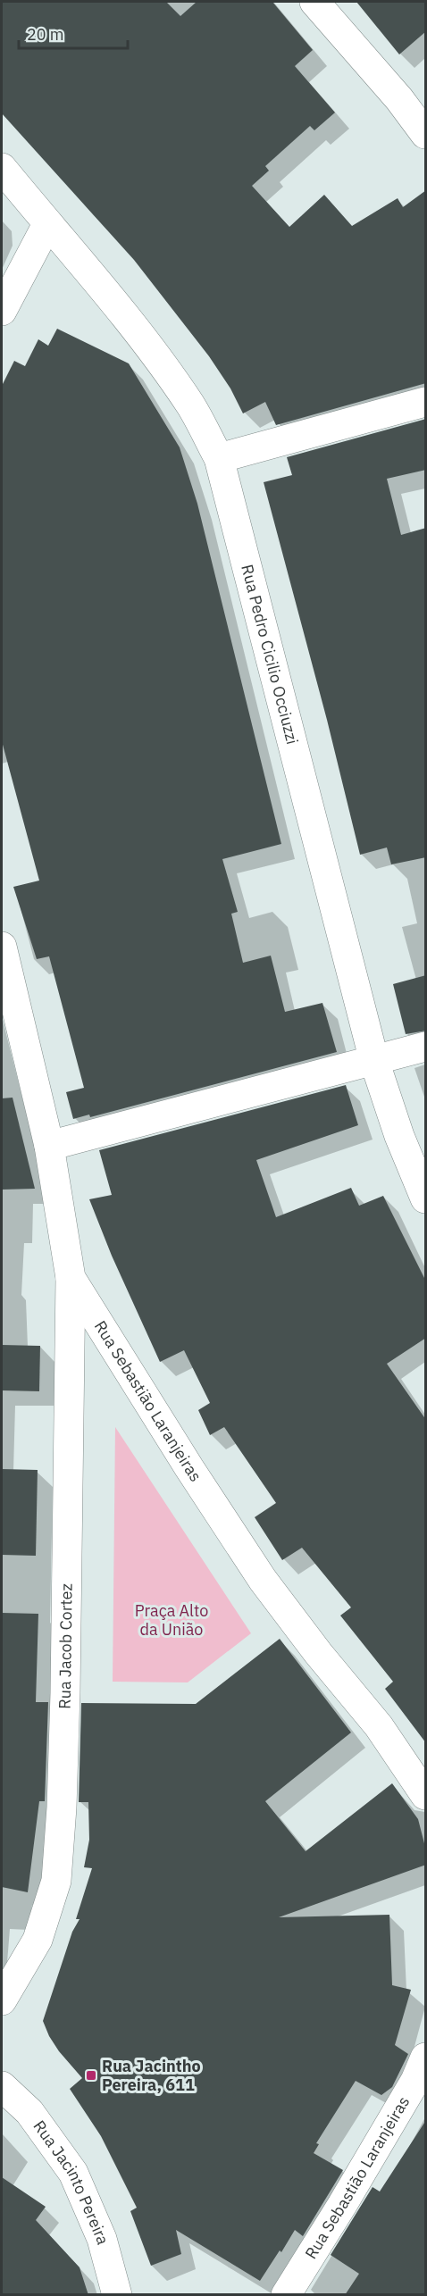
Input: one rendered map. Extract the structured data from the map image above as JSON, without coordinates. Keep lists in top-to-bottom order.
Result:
{
  "streets": {
    "street": [
      "Rua Pedro Cicilio Occiuzzi",
      "Rua Sebastião Laranjeiras",
      "Rua Jacob Cortez",
      "Rua Jacinto Pereira"
    ]
  },
  "crossings": [
    ["Rua Sebastião Laranjeiras", "Rua Jacob Cortez"]
  ],
  "parks": ["Praça Alto da União"],
  "places": {
    "transit": ["Rua Jacintho Pereira, 611"]
  },
  "scale_bar": "20 m"
}
